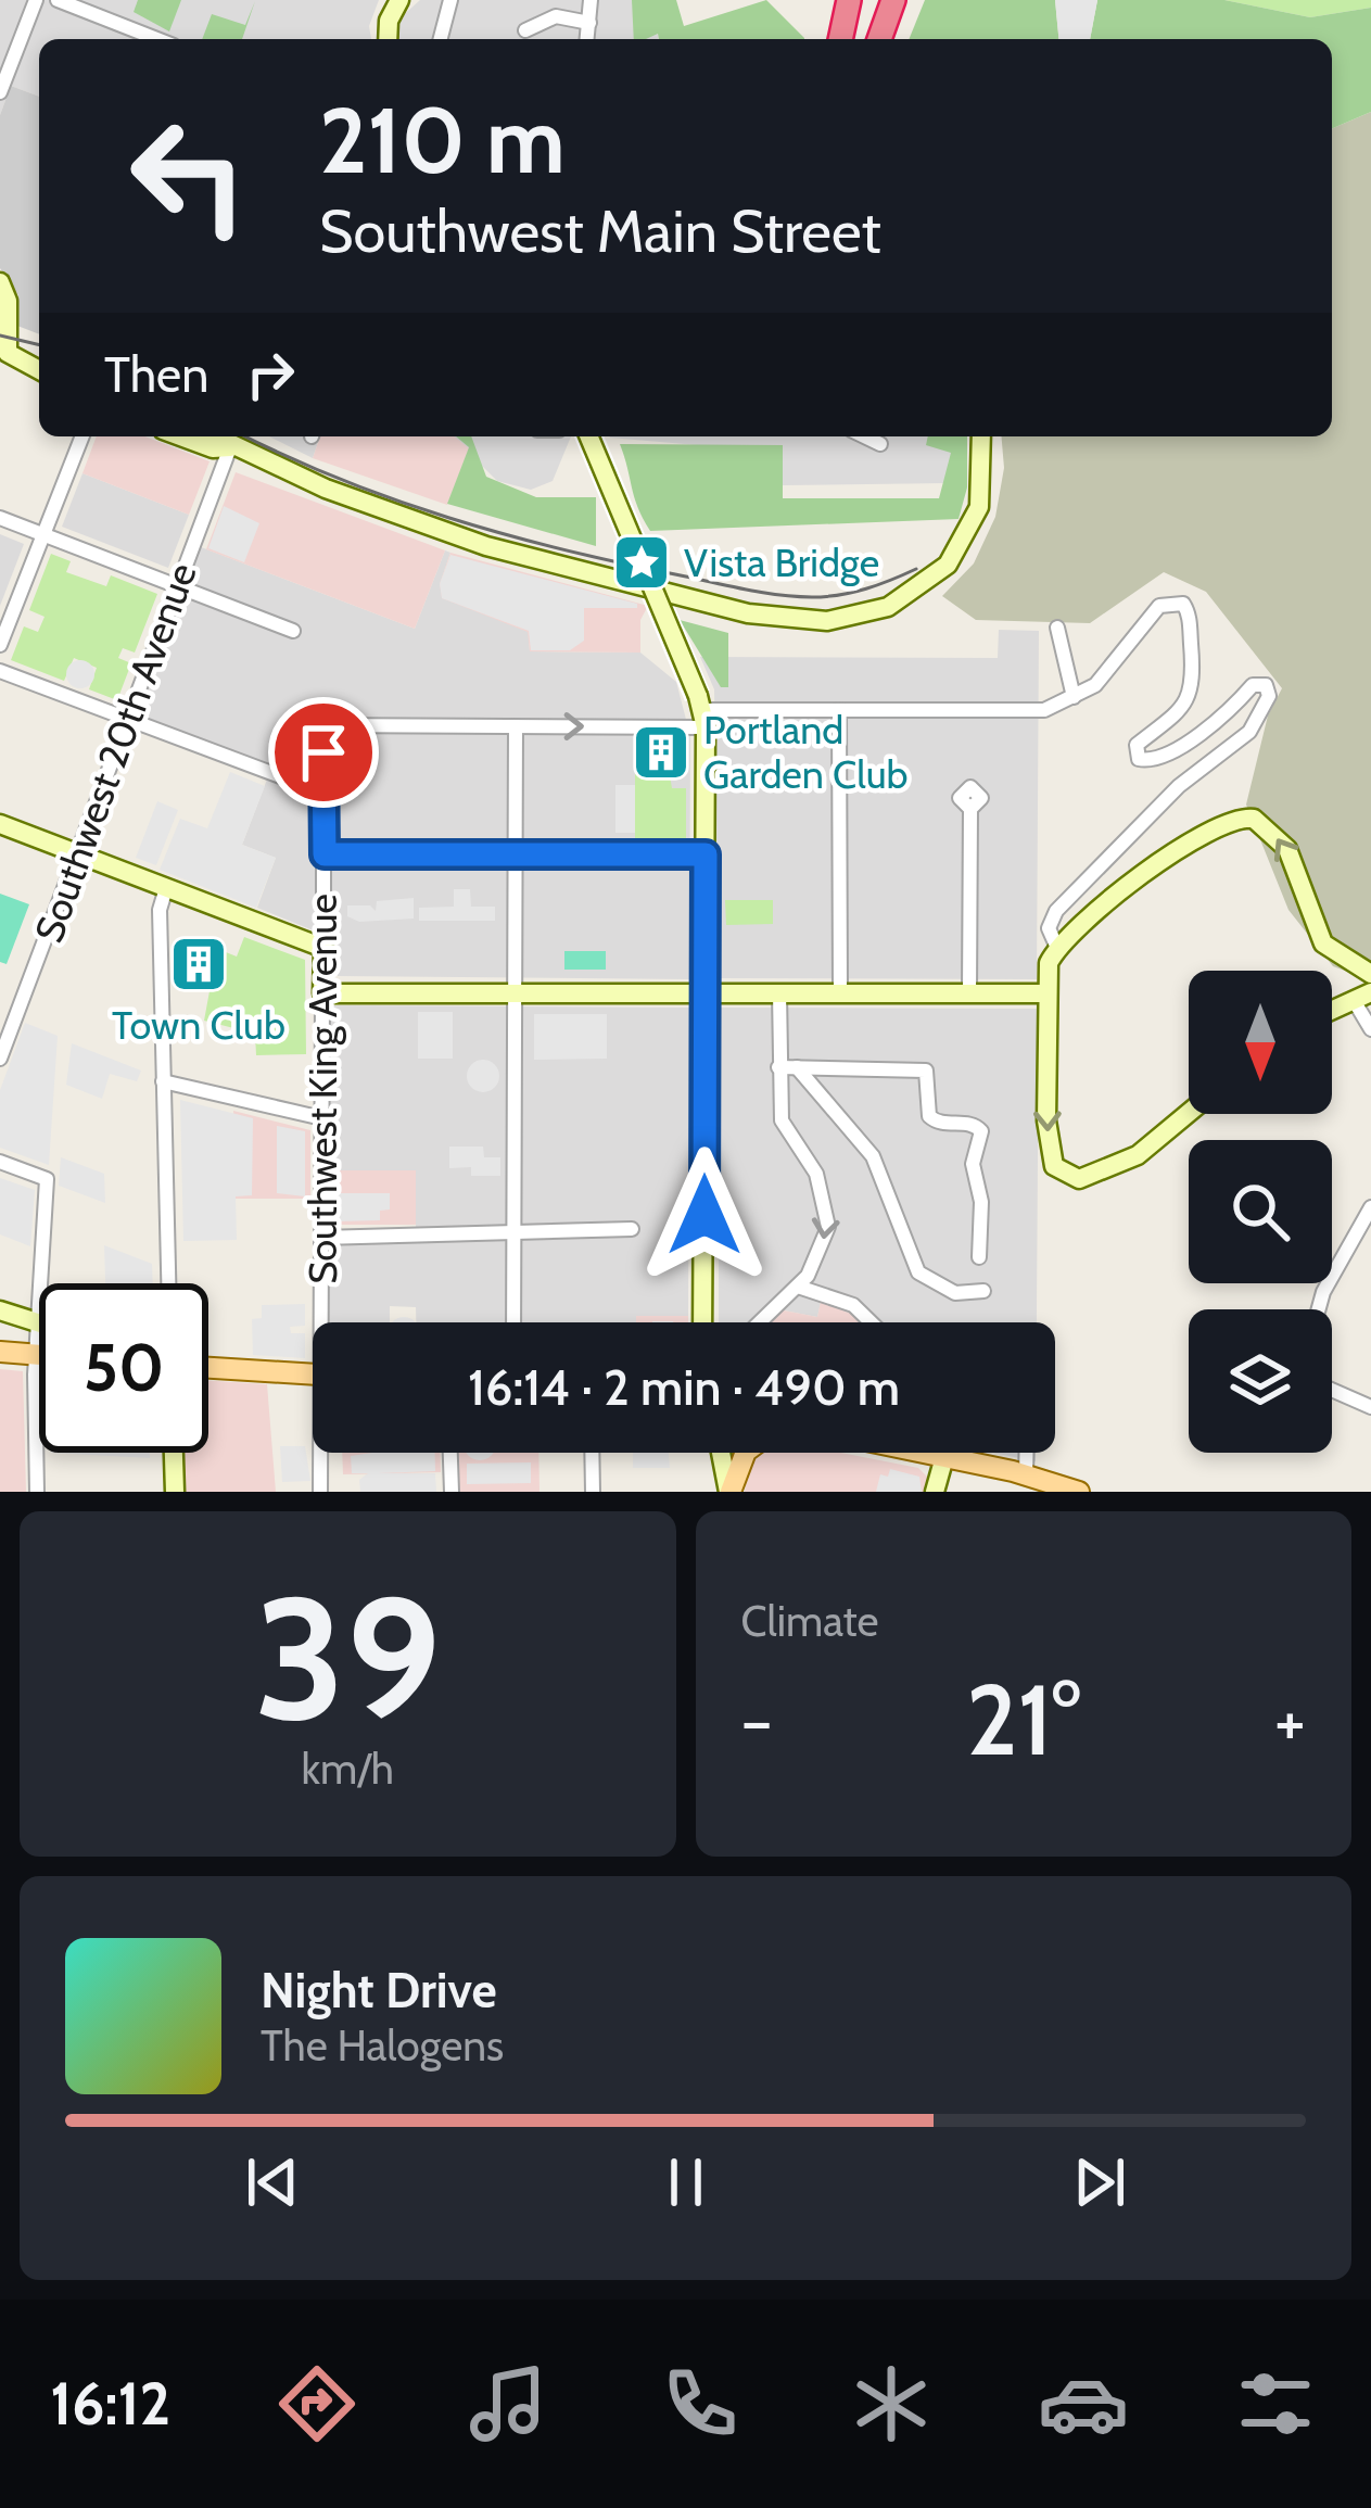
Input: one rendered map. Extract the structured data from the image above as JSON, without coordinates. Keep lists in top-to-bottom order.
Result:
{
  "streets": {
    "main road": ["Southwest King Avenue"],
    "street": ["Southwest 20th Avenue"]
  },
  "places": {
    "place": ["Vista Bridge"],
    "building": ["Portland Garden Club", "Town Club"]
  },
  "north": "bottom",
  "page": {
    "turn": ["210 m", "Southwest Main Street"],
    "then": "Then",
    "limit": "50",
    "trip": "16:14 · 2 min · 490 m",
    "tile": [
      ["39", "km/h"],
      "Climate"
    ],
    "heat": ["−", "21°", "+"],
    "song": ["Night Drive", "The Halogens"],
    "tabs": "16:12"
  }
}
